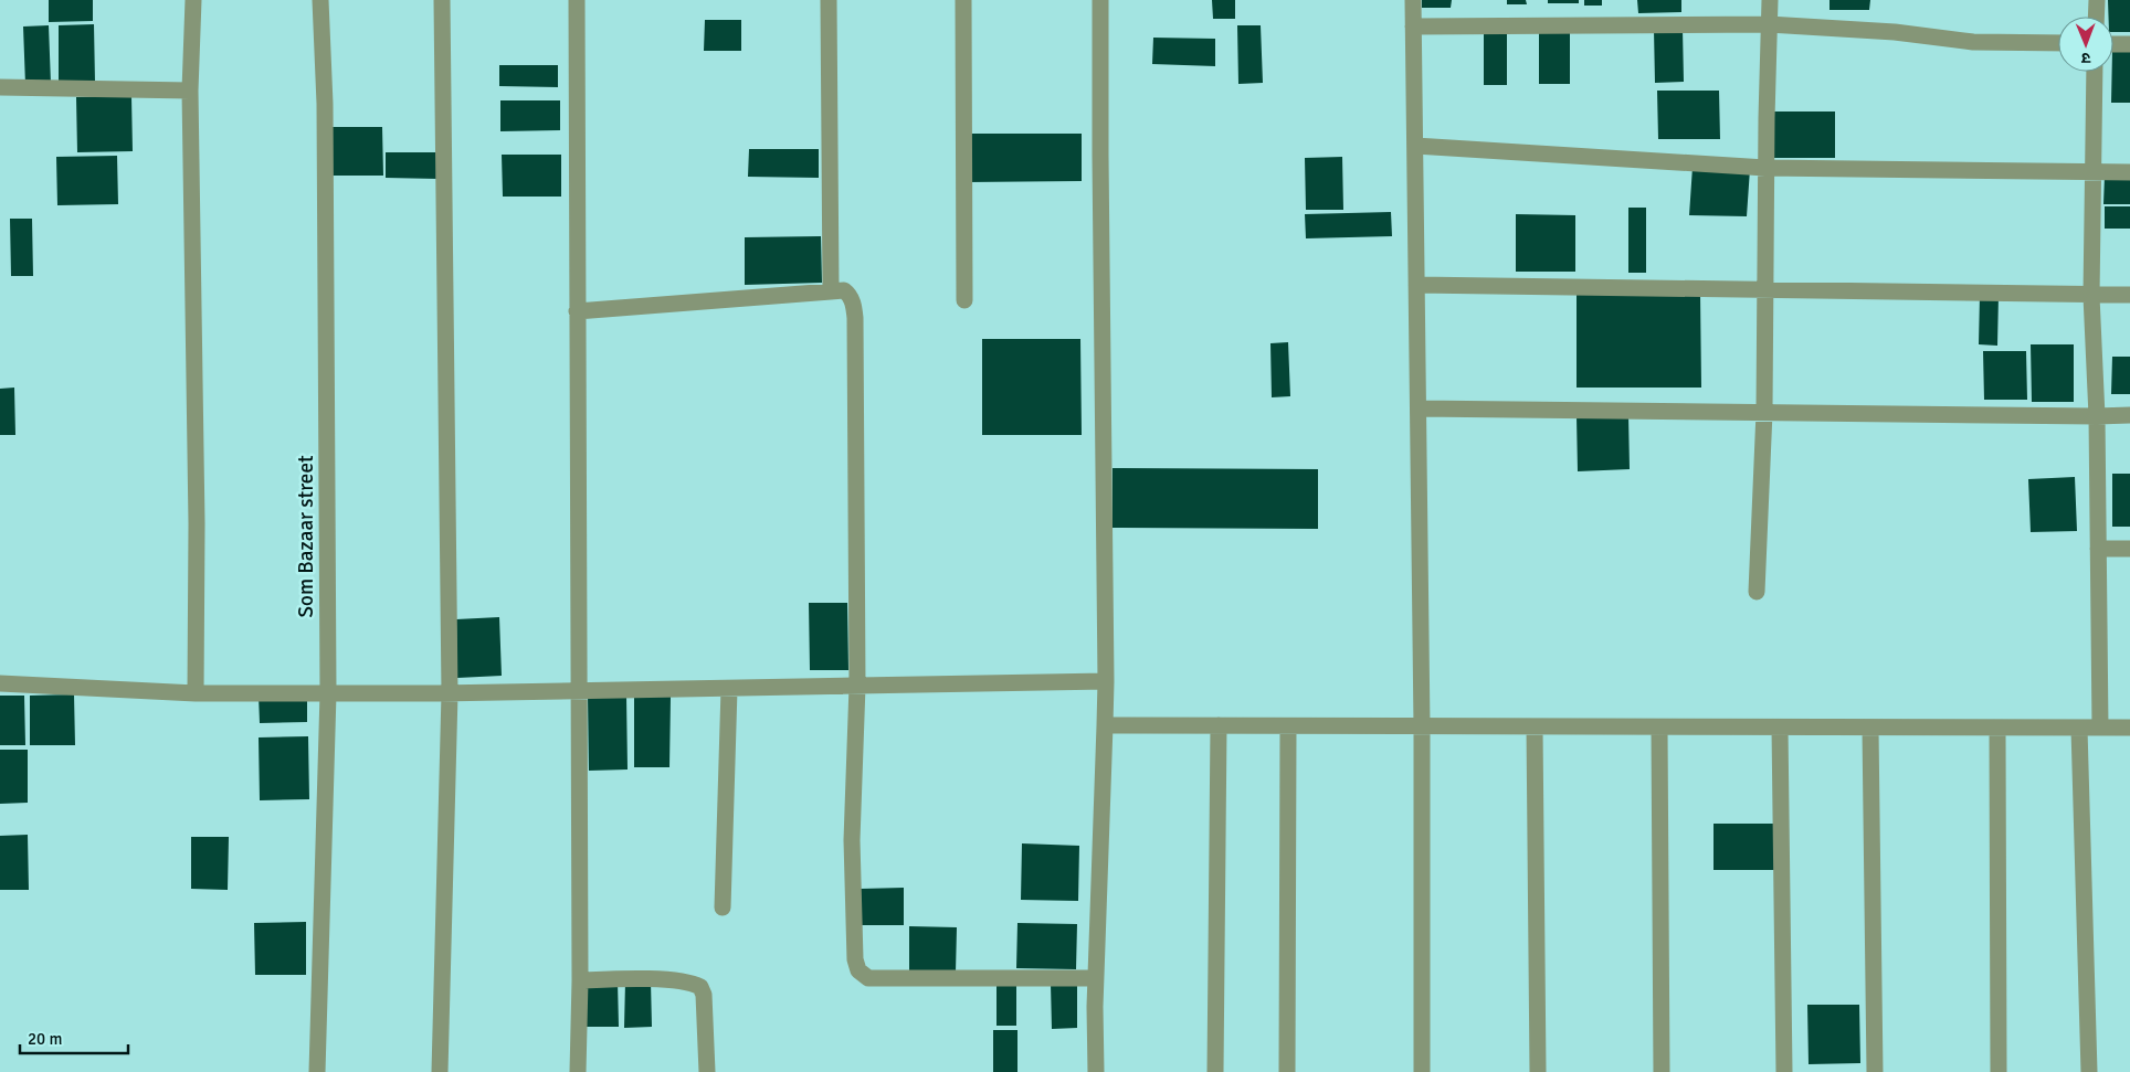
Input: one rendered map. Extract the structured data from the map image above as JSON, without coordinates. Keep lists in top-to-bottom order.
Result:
{
  "streets": {
    "street": ["Som Bazaar street"]
  },
  "scale_bar": "20 m",
  "north": "bottom"
}
